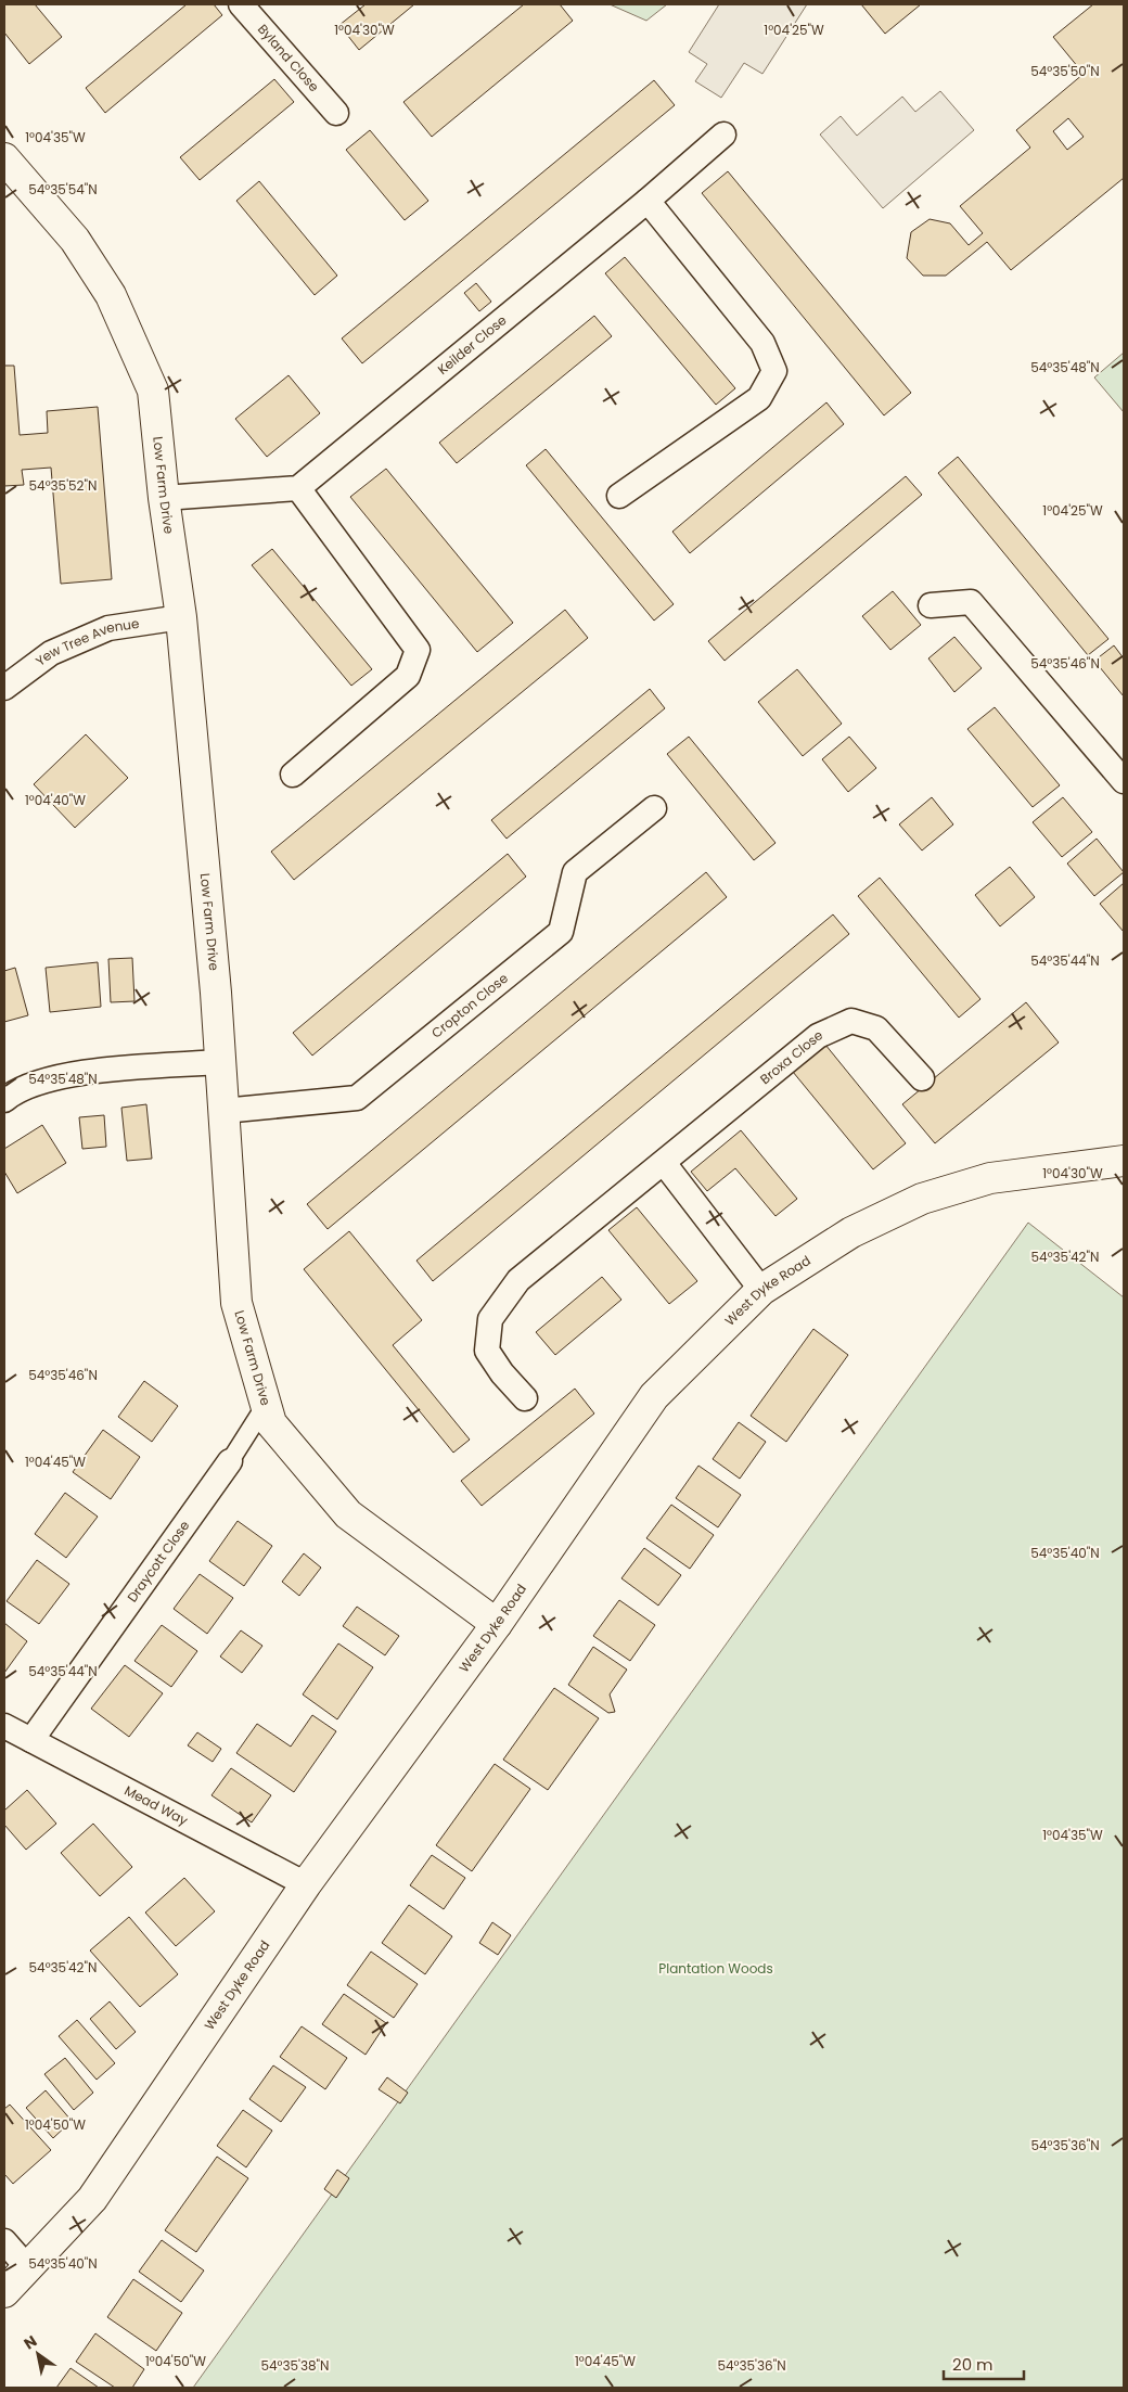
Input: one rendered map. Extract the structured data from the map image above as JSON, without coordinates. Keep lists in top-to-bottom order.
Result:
{
  "streets": {
    "street": [
      "Byland Close",
      "Keilder Close",
      "Low Farm Drive",
      "Yew Tree Avenue",
      "Cropton Close",
      "Broxa Close",
      "West Dyke Road",
      "Draycott Close",
      "Mead Way"
    ]
  },
  "crossings": [
    ["Low Farm Drive", "Yew Tree Avenue"],
    ["Low Farm Drive", "Cropton Close"],
    ["Low Farm Drive", "West Dyke Road"],
    ["West Dyke Road", "Mead Way"],
    ["Draycott Close", "Mead Way"]
  ],
  "parks": ["Plantation Woods"],
  "scale_bar": "20 m",
  "north": "top left",
  "coordinates": [
    "1°04'30\"W",
    "1°04'25\"W",
    "54°35'50\"N",
    "1°04'35\"W",
    "54°35'54\"N",
    "54°35'48\"N",
    "54°35'52\"N",
    "54°35'46\"N",
    "1°04'40\"W",
    "54°35'44\"N",
    "54°35'42\"N",
    "1°04'45\"W",
    "54°35'40\"N",
    "1°04'50\"W",
    "54°35'36\"N",
    "54°35'38\"N"
  ]
}
